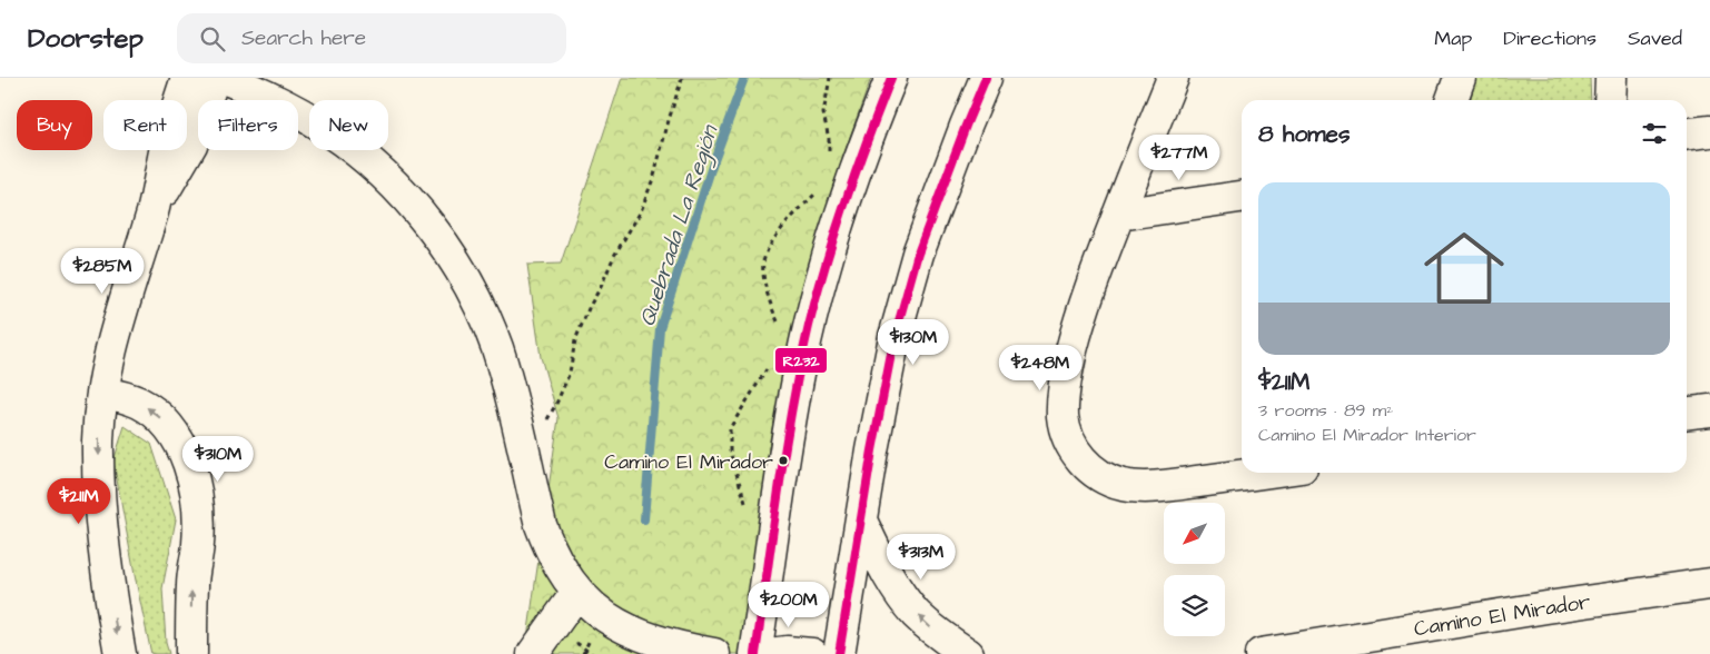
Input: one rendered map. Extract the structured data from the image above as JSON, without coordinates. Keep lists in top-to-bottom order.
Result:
{
  "streets": {
    "street": ["Camino El Mirador"]
  },
  "water": ["Quebrada La Región"],
  "places": ["Camino El Mirador"],
  "lines": ["transit line R232"],
  "north": "bottom left",
  "page": {
    "header": "Doorstep",
    "search": "Search here",
    "nav": ["Map", "Directions", "Saved"],
    "chip": [
      "Buy",
      "Rent",
      "Filters",
      "New"
    ],
    "heading": "8 homes",
    "price": [
      "$277M",
      "$285M",
      "$130M",
      "$248M",
      "$310M",
      "$211M",
      "$313M",
      "$200M"
    ],
    "list": [
      {
        "name": "$211M",
        "note": "3 rooms · 89 m² · Camino El Mirador Interior"
      }
    ]
  }
}
